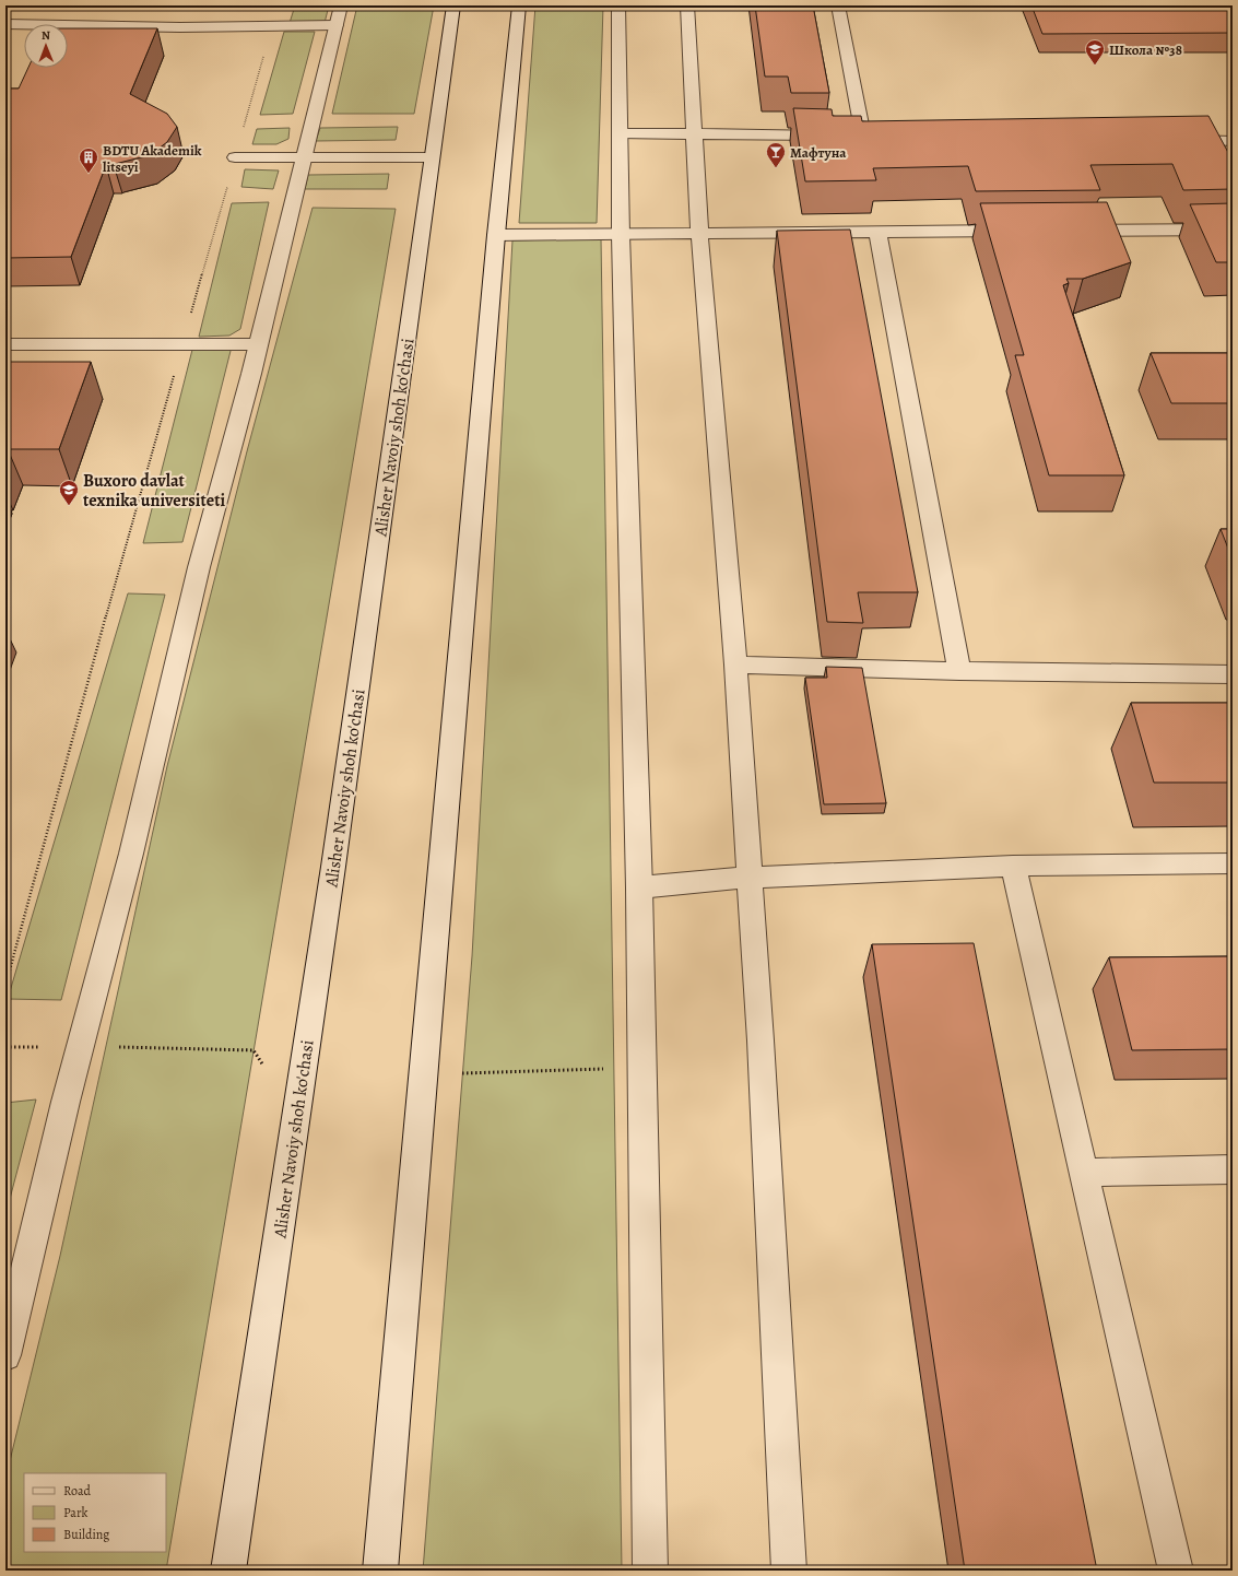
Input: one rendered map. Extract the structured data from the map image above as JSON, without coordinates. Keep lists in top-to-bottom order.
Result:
{
  "streets": {
    "main road": ["Alisher Navoiy shoh ko'chasi"]
  },
  "places": {
    "school or university": ["Школа №38", "Buxoro davlat texnika universiteti"],
    "bar": ["Мафтуна"],
    "building": ["BDTU Akademik litseyi"]
  },
  "legend": ["Road", "Park", "Building"],
  "north": "top"
}
